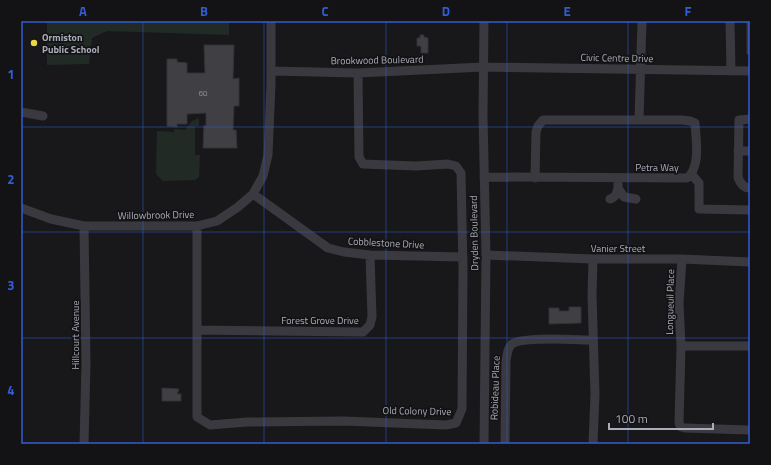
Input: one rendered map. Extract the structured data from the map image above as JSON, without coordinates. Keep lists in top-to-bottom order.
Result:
{
  "streets": {
    "street": [
      "Civic Centre Drive",
      "Brookwood Boulevard",
      "Petra Way",
      "Willowbrook Drive",
      "Dryden Boulevard",
      "Cobblestone Drive",
      "Vanier Street",
      "Longueuil Place",
      "Forest Grove Drive",
      "Hillcourt Avenue",
      "Robideau Place",
      "Old Colony Drive"
    ]
  },
  "crossings": [
    ["Civic Centre Drive", "Brookwood Boulevard"],
    ["Civic Centre Drive", "Dryden Boulevard"],
    ["Brookwood Boulevard", "Willowbrook Drive"],
    ["Brookwood Boulevard", "Dryden Boulevard"],
    ["Brookwood Boulevard", "Old Colony Drive"],
    ["Petra Way", "Dryden Boulevard"],
    ["Willowbrook Drive", "Cobblestone Drive"],
    ["Willowbrook Drive", "Hillcourt Avenue"],
    ["Willowbrook Drive", "Old Colony Drive"],
    ["Dryden Boulevard", "Vanier Street"],
    ["Cobblestone Drive", "Forest Grove Drive"],
    ["Cobblestone Drive", "Old Colony Drive"],
    ["Vanier Street", "Longueuil Place"],
    ["Forest Grove Drive", "Old Colony Drive"]
  ],
  "places": ["Ormiston Public School"],
  "house_numbers": ["60"],
  "scale_bar": "100 m",
  "grid": {
    "columns": [
      "A",
      "B",
      "C",
      "D",
      "E",
      "F"
    ],
    "rows": [
      "1",
      "2",
      "3",
      "4"
    ]
  }
}
